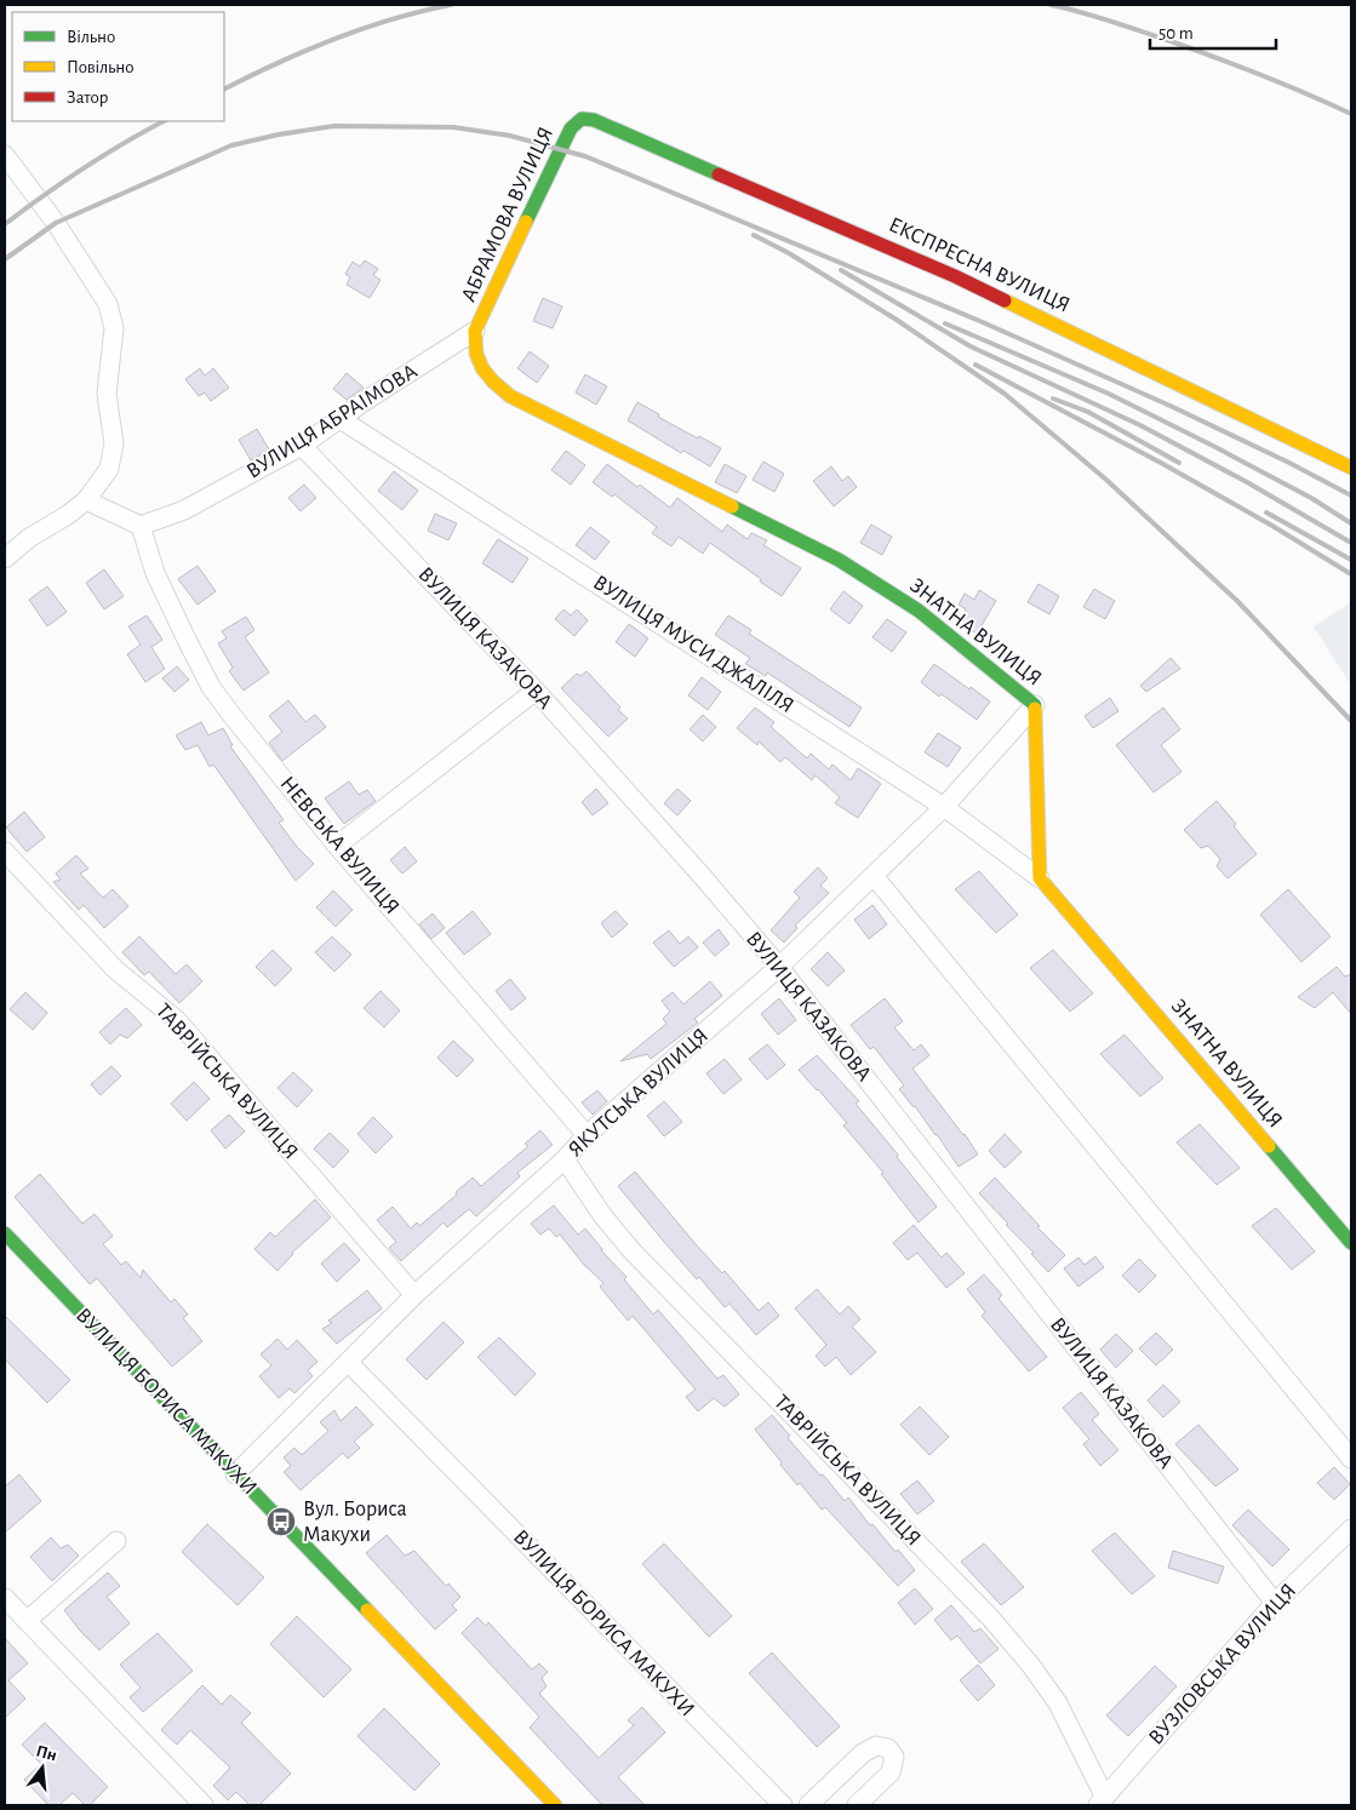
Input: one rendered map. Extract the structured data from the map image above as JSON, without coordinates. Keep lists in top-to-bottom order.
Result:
{
  "streets": {
    "street": [
      "АБРАМОВА ВУЛИЦЯ",
      "ЕКСПРЕСНА ВУЛИЦЯ",
      "ВУЛИЦЯ АБРАІМОВА",
      "ЗНАТНА ВУЛИЦЯ",
      "ВУЛИЦЯ КАЗАКОВА",
      "ВУЛИЦЯ МУСИ ДЖАЛІЛЯ",
      "НЕВСЬКА ВУЛИЦЯ",
      "ТАВРІЙСЬКА ВУЛИЦЯ",
      "ЯКУТСЬКА ВУЛИЦЯ",
      "ВУЛИЦЯ БОРИСА МАКУХИ",
      "ВУЗЛОВСЬКА ВУЛИЦЯ"
    ]
  },
  "crossings": [
    ["АБРАМОВА ВУЛИЦЯ", "ЕКСПРЕСНА ВУЛИЦЯ"],
    ["АБРАМОВА ВУЛИЦЯ", "ВУЛИЦЯ АБРАІМОВА"],
    ["АБРАМОВА ВУЛИЦЯ", "ЗНАТНА ВУЛИЦЯ"],
    ["ВУЛИЦЯ АБРАІМОВА", "ЗНАТНА ВУЛИЦЯ"],
    ["ВУЛИЦЯ АБРАІМОВА", "ВУЛИЦЯ КАЗАКОВА"],
    ["ВУЛИЦЯ АБРАІМОВА", "ВУЛИЦЯ МУСИ ДЖАЛІЛЯ"],
    ["ВУЛИЦЯ АБРАІМОВА", "НЕВСЬКА ВУЛИЦЯ"],
    ["ЗНАТНА ВУЛИЦЯ", "ВУЛИЦЯ МУСИ ДЖАЛІЛЯ"],
    ["ЗНАТНА ВУЛИЦЯ", "ЯКУТСЬКА ВУЛИЦЯ"],
    ["ВУЛИЦЯ КАЗАКОВА", "ЯКУТСЬКА ВУЛИЦЯ"],
    ["ВУЛИЦЯ КАЗАКОВА", "ВУЗЛОВСЬКА ВУЛИЦЯ"],
    ["ВУЛИЦЯ МУСИ ДЖАЛІЛЯ", "ЯКУТСЬКА ВУЛИЦЯ"],
    ["НЕВСЬКА ВУЛИЦЯ", "ЯКУТСЬКА ВУЛИЦЯ"],
    ["ТАВРІЙСЬКА ВУЛИЦЯ", "ЯКУТСЬКА ВУЛИЦЯ"],
    ["ТАВРІЙСЬКА ВУЛИЦЯ", "ВУЗЛОВСЬКА ВУЛИЦЯ"],
    ["ЯКУТСЬКА ВУЛИЦЯ", "ВУЛИЦЯ БОРИСА МАКУХИ"]
  ],
  "places": {
    "bus stop": ["Вул. Бориса Макухи"]
  },
  "legend": ["Вільно", "Повільно", "Затор"],
  "scale_bar": "50 m",
  "north": "top"
}
